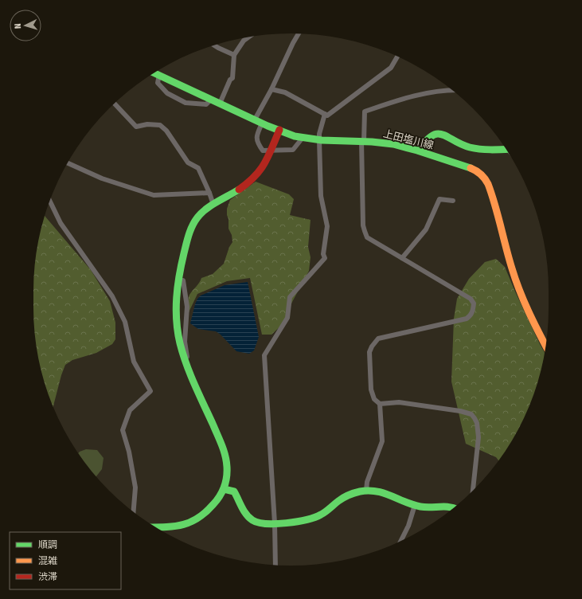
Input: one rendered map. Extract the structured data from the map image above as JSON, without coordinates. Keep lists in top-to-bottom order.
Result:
{
  "streets": {
    "street": ["上田塩川線"]
  },
  "legend": ["順調", "混雑", "渋滞"],
  "north": "left"
}
